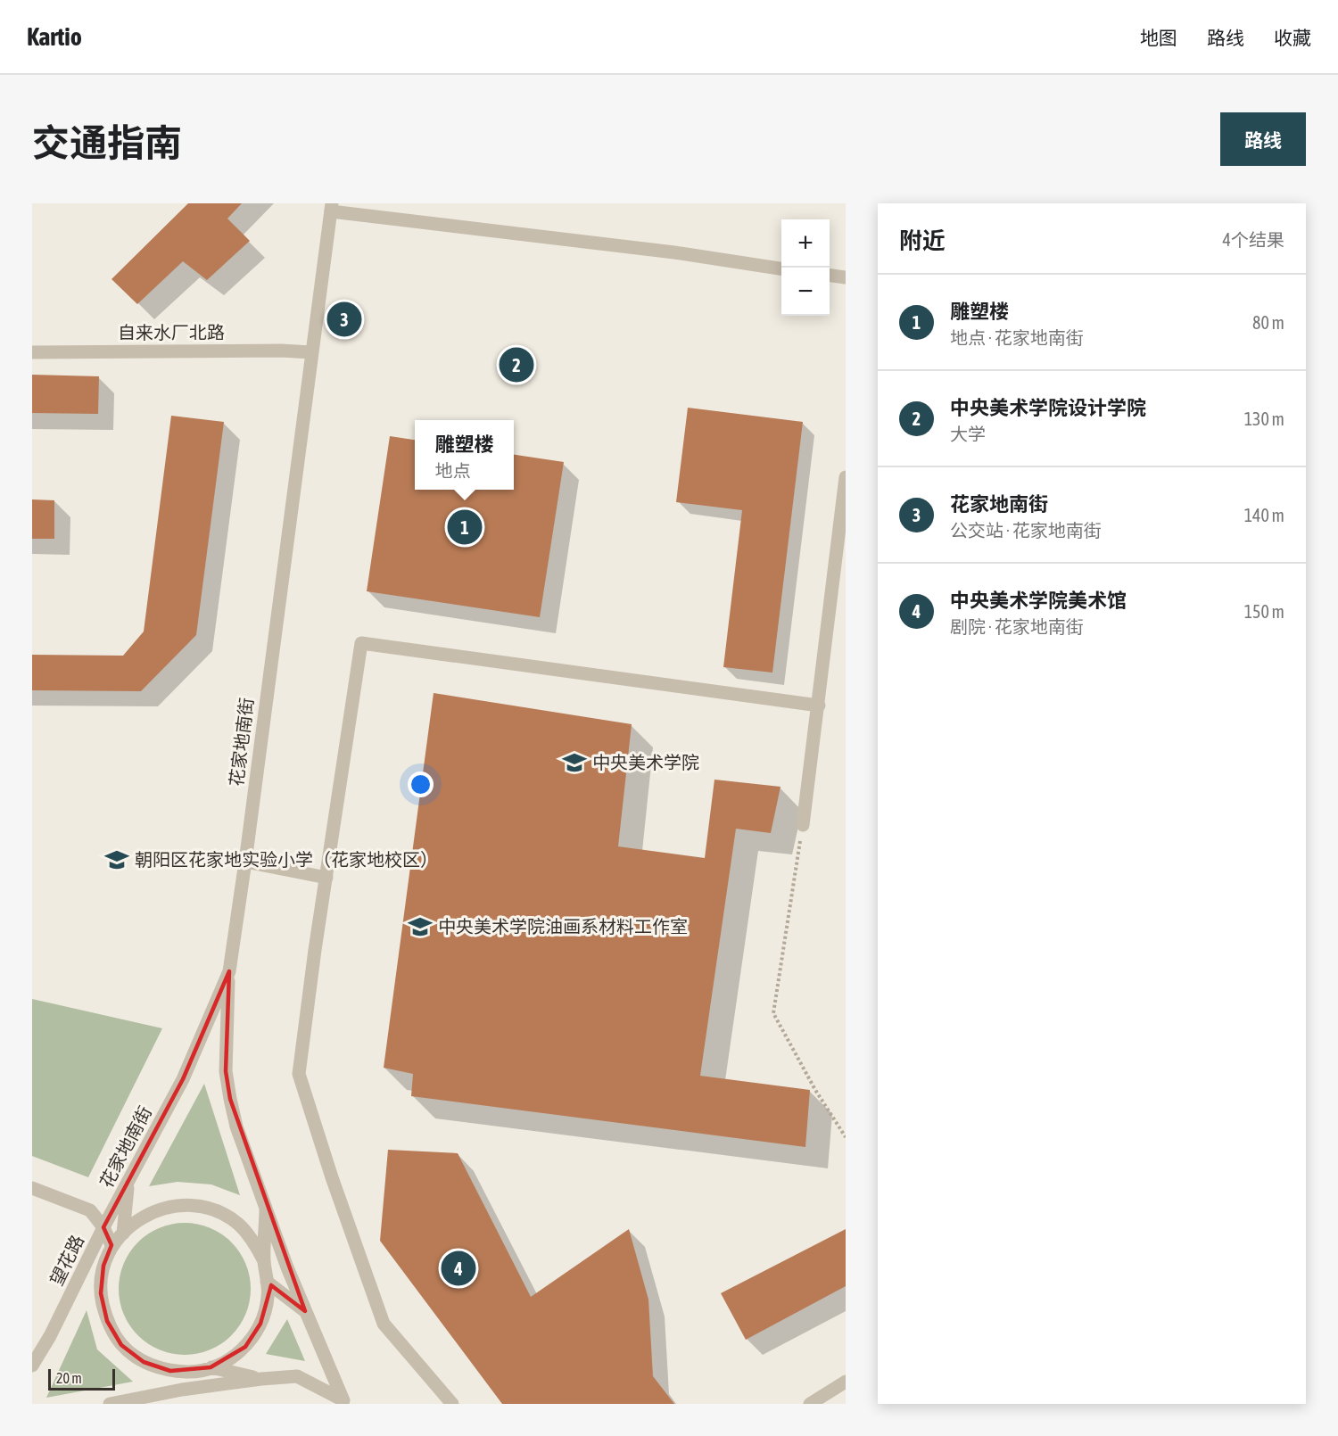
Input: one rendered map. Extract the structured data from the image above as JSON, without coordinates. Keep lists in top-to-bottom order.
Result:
{
  "streets": {
    "street": ["自来水厂北路", "花家地南街", "望花路"]
  },
  "crossings": [
    ["自来水厂北路", "花家地南街"],
    ["花家地南街", "望花路"]
  ],
  "places": {
    "school or university": ["中央美术学院", "朝阳区花家地实验小学（花家地校区）", "中央美术学院油画系材料工作室"]
  },
  "scale_bar": "20 m",
  "page": {
    "header": "Kartio",
    "nav": ["地图", "路线", "收藏"],
    "title": "交通指南",
    "buttons": "路线",
    "heading": ["附近", "4个结果"],
    "map_buttons": ["+", "−"],
    "list": [
      {
        "mark": "1",
        "name": "雕塑楼",
        "note": "地点 · 花家地南街",
        "value": "80 m"
      },
      {
        "mark": "2",
        "name": "中央美术学院设计学院",
        "note": "大学",
        "value": "130 m"
      },
      {
        "mark": "3",
        "name": "花家地南街",
        "note": "公交站 · 花家地南街",
        "value": "140 m"
      },
      {
        "mark": "4",
        "name": "中央美术学院美术馆",
        "note": "剧院 · 花家地南街",
        "value": "150 m"
      }
    ],
    "pins": [
      "3",
      "2",
      "1",
      "4"
    ],
    "popup": ["雕塑楼", "地点"],
    "scale": "20 m"
  }
}
